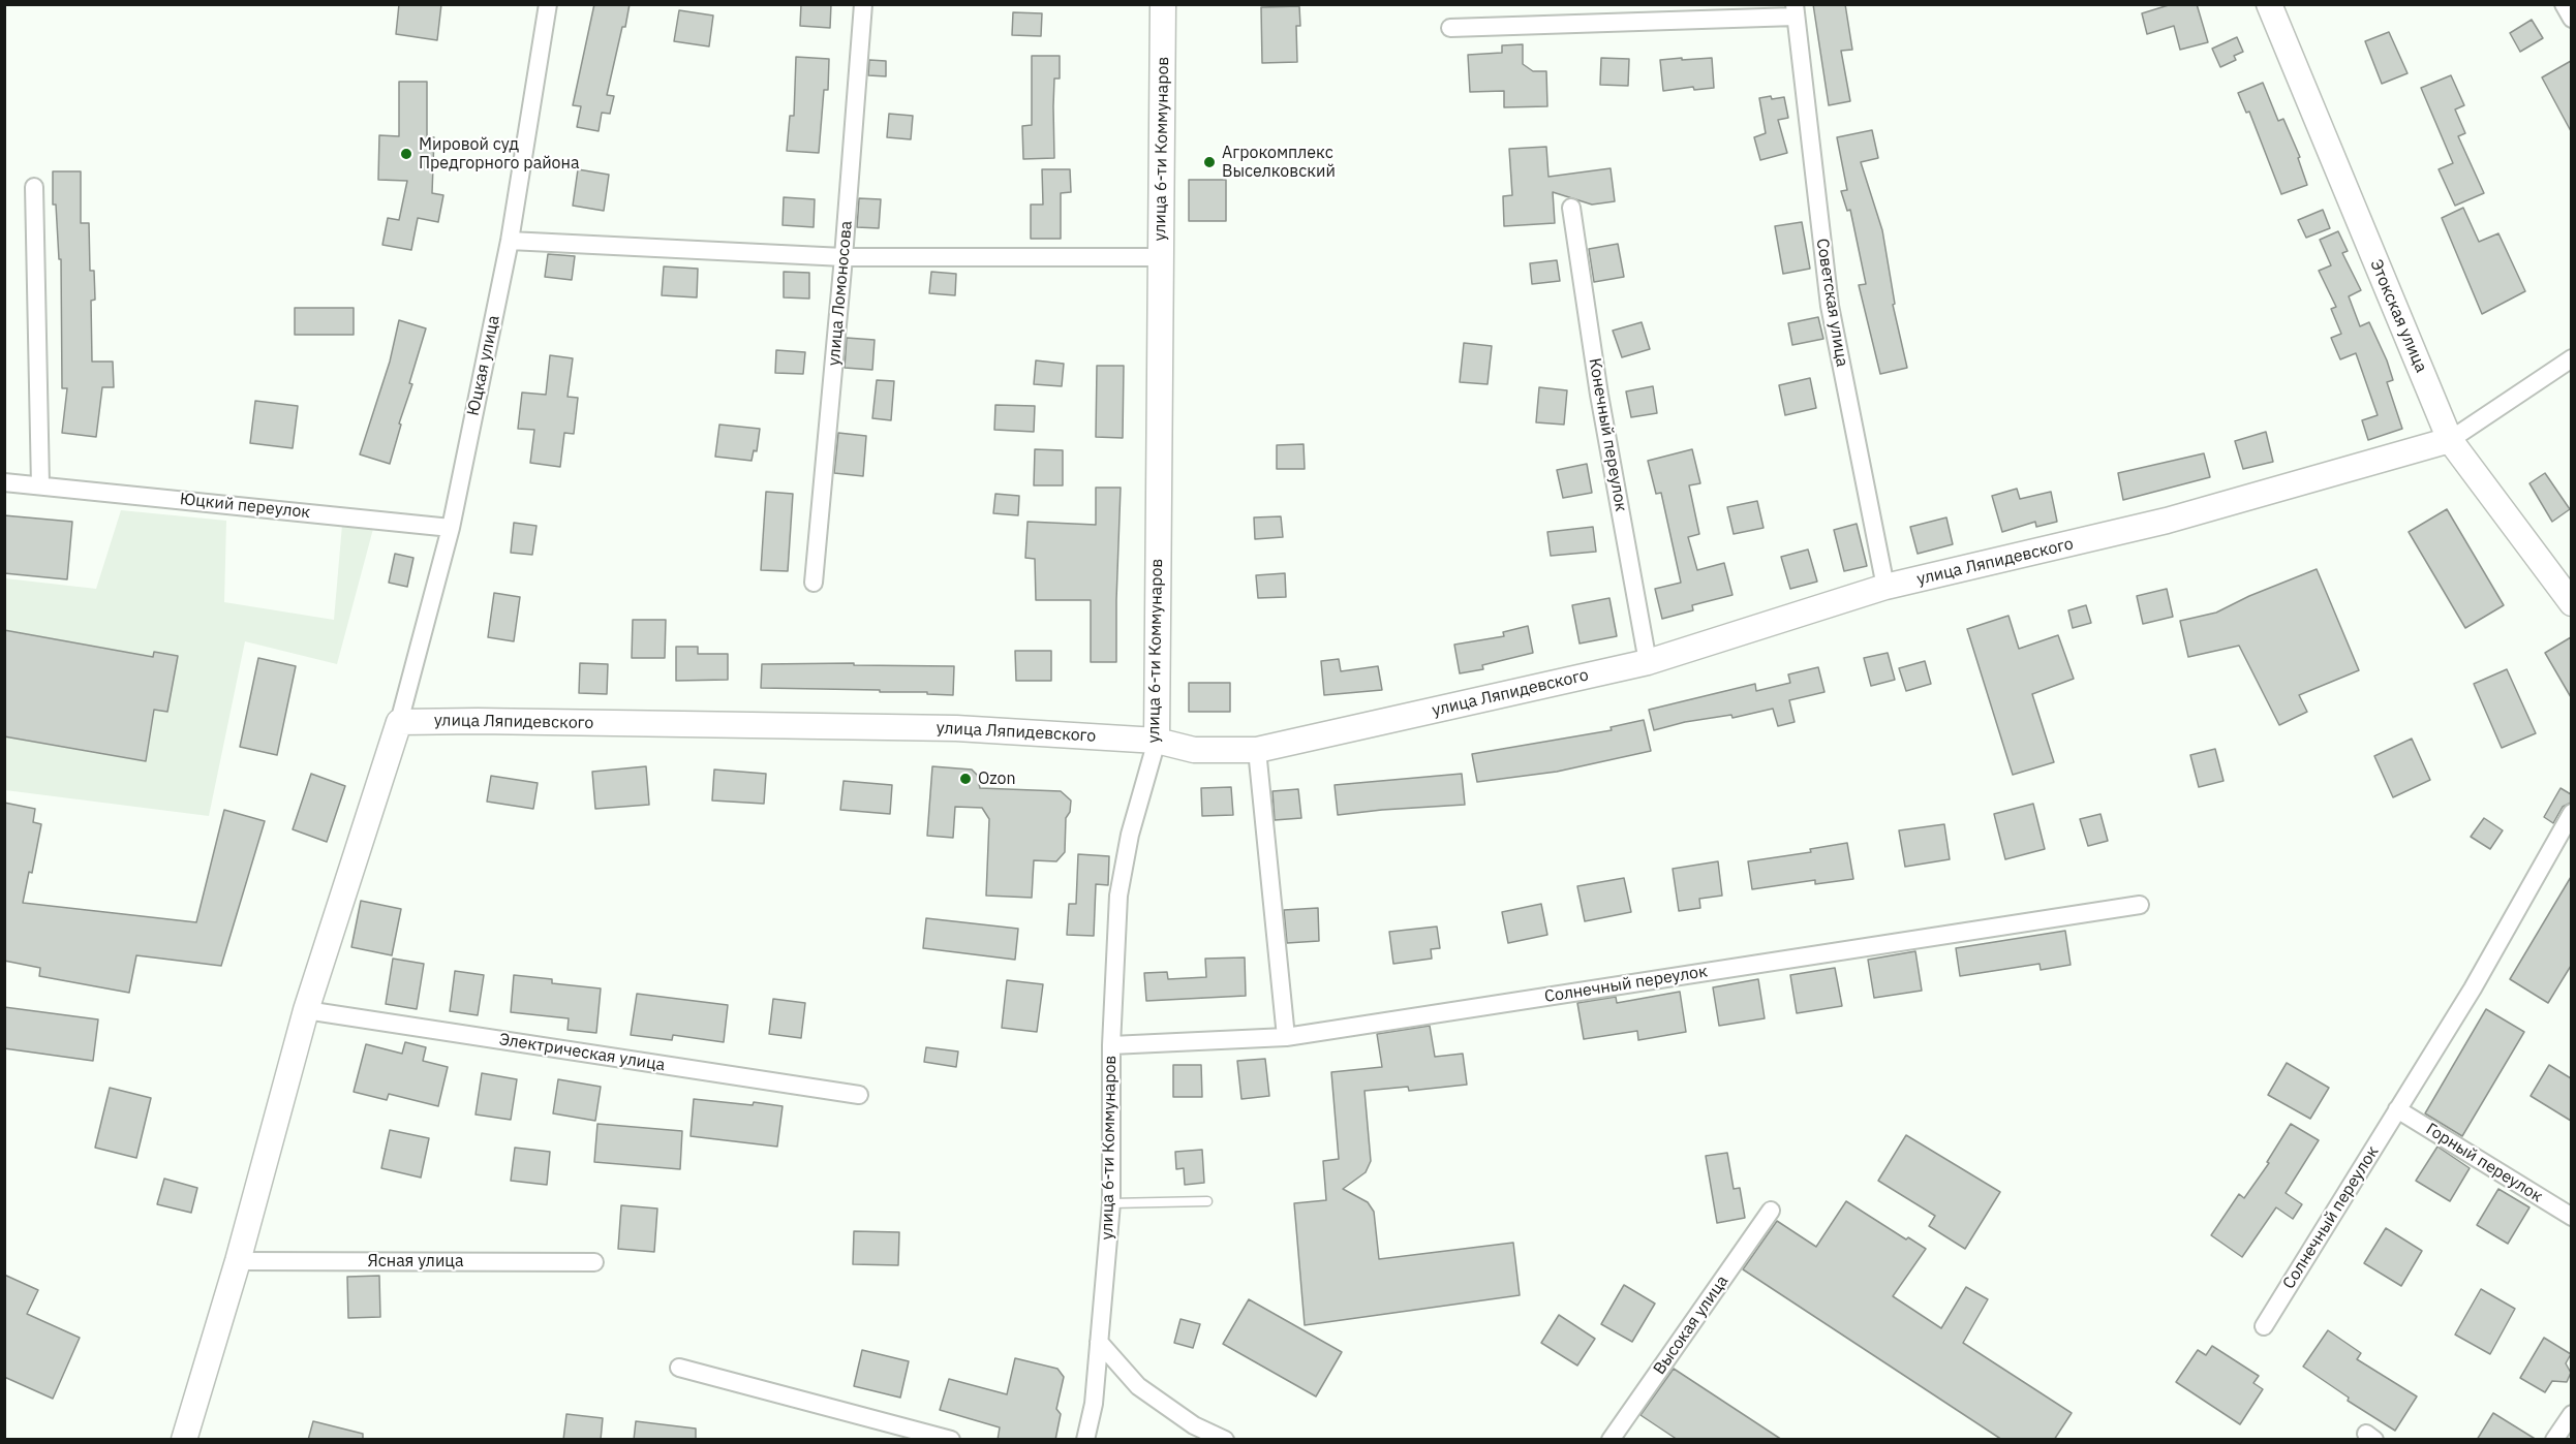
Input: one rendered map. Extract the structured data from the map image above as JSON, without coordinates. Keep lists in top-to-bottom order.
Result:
{
  "streets": {
    "main road": ["улица 6-ти Коммунаров", "Этокская улица", "улица Ляпидевского"],
    "street": [
      "улица Ломоносова",
      "Советская улица",
      "Юцкая улица",
      "Конечный переулок",
      "Юцкий переулок",
      "Солнечный переулок",
      "Электрическая улица",
      "Горный переулок",
      "Ясная улица",
      "Высокая улица"
    ]
  },
  "crossings": [
    ["улица 6-ти Коммунаров", "улица Ляпидевского"],
    ["улица 6-ти Коммунаров", "Солнечный переулок"],
    ["Советская улица", "улица Ляпидевского"],
    ["Этокская улица", "улица Ляпидевского"],
    ["Юцкая улица", "Юцкий переулок"],
    ["Юцкая улица", "улица Ляпидевского"],
    ["Конечный переулок", "улица Ляпидевского"],
    ["Солнечный переулок", "Горный переулок"]
  ],
  "places": ["Мировой суд Предгорного района", "Агрокомплекс Выселковский", "Ozon"]
}
